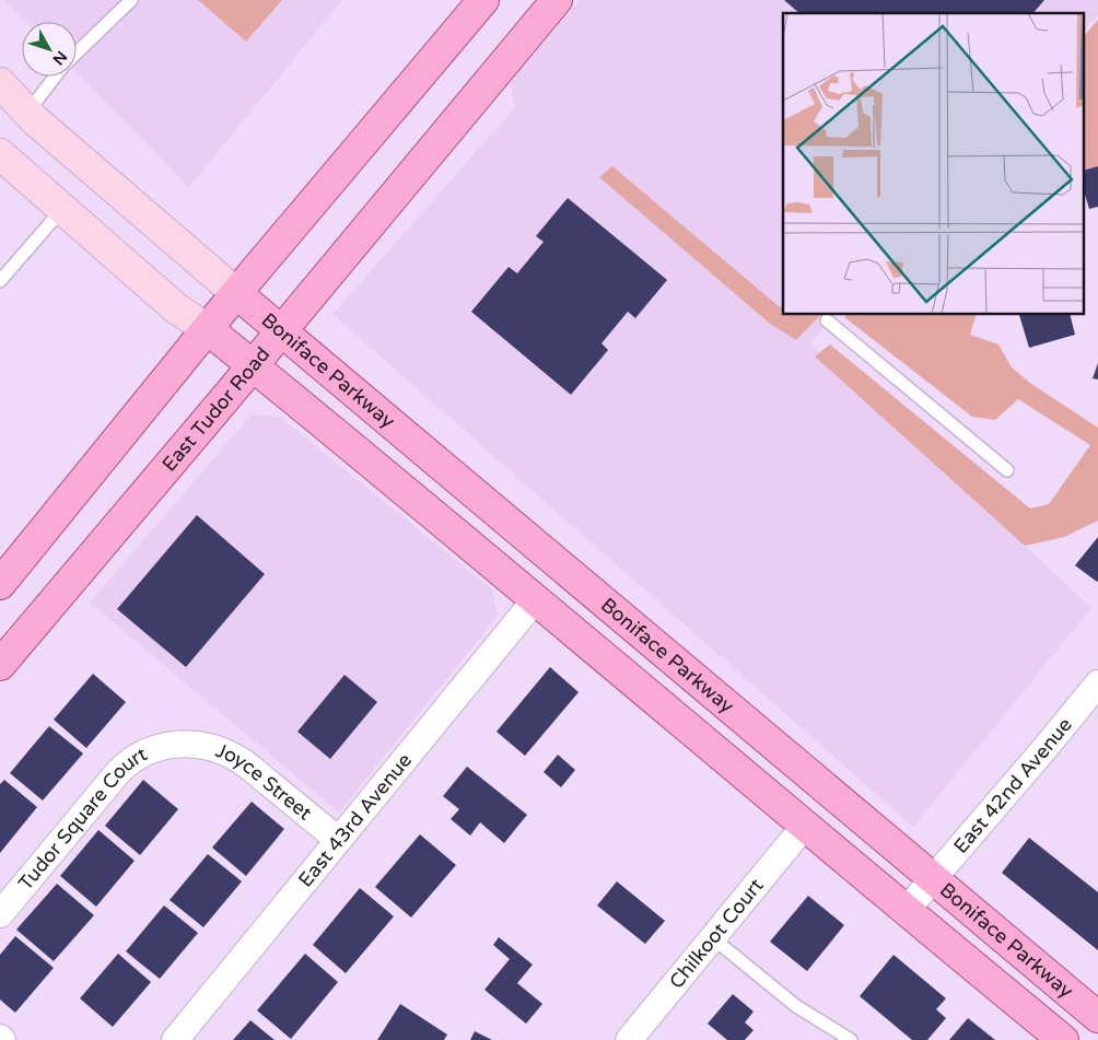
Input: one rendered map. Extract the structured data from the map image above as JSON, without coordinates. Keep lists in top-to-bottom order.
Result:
{
  "streets": {
    "main road": ["Boniface Parkway", "East Tudor Road"],
    "street": [
      "Joyce Street",
      "East 42nd Avenue",
      "East 43rd Avenue",
      "Tudor Square Court",
      "Chilkoot Court"
    ]
  },
  "crossings": [
    ["Boniface Parkway", "East Tudor Road"],
    ["Boniface Parkway", "East 42nd Avenue"],
    ["Joyce Street", "East 43rd Avenue"],
    ["Joyce Street", "Tudor Square Court"]
  ],
  "north": "bottom right"
}
